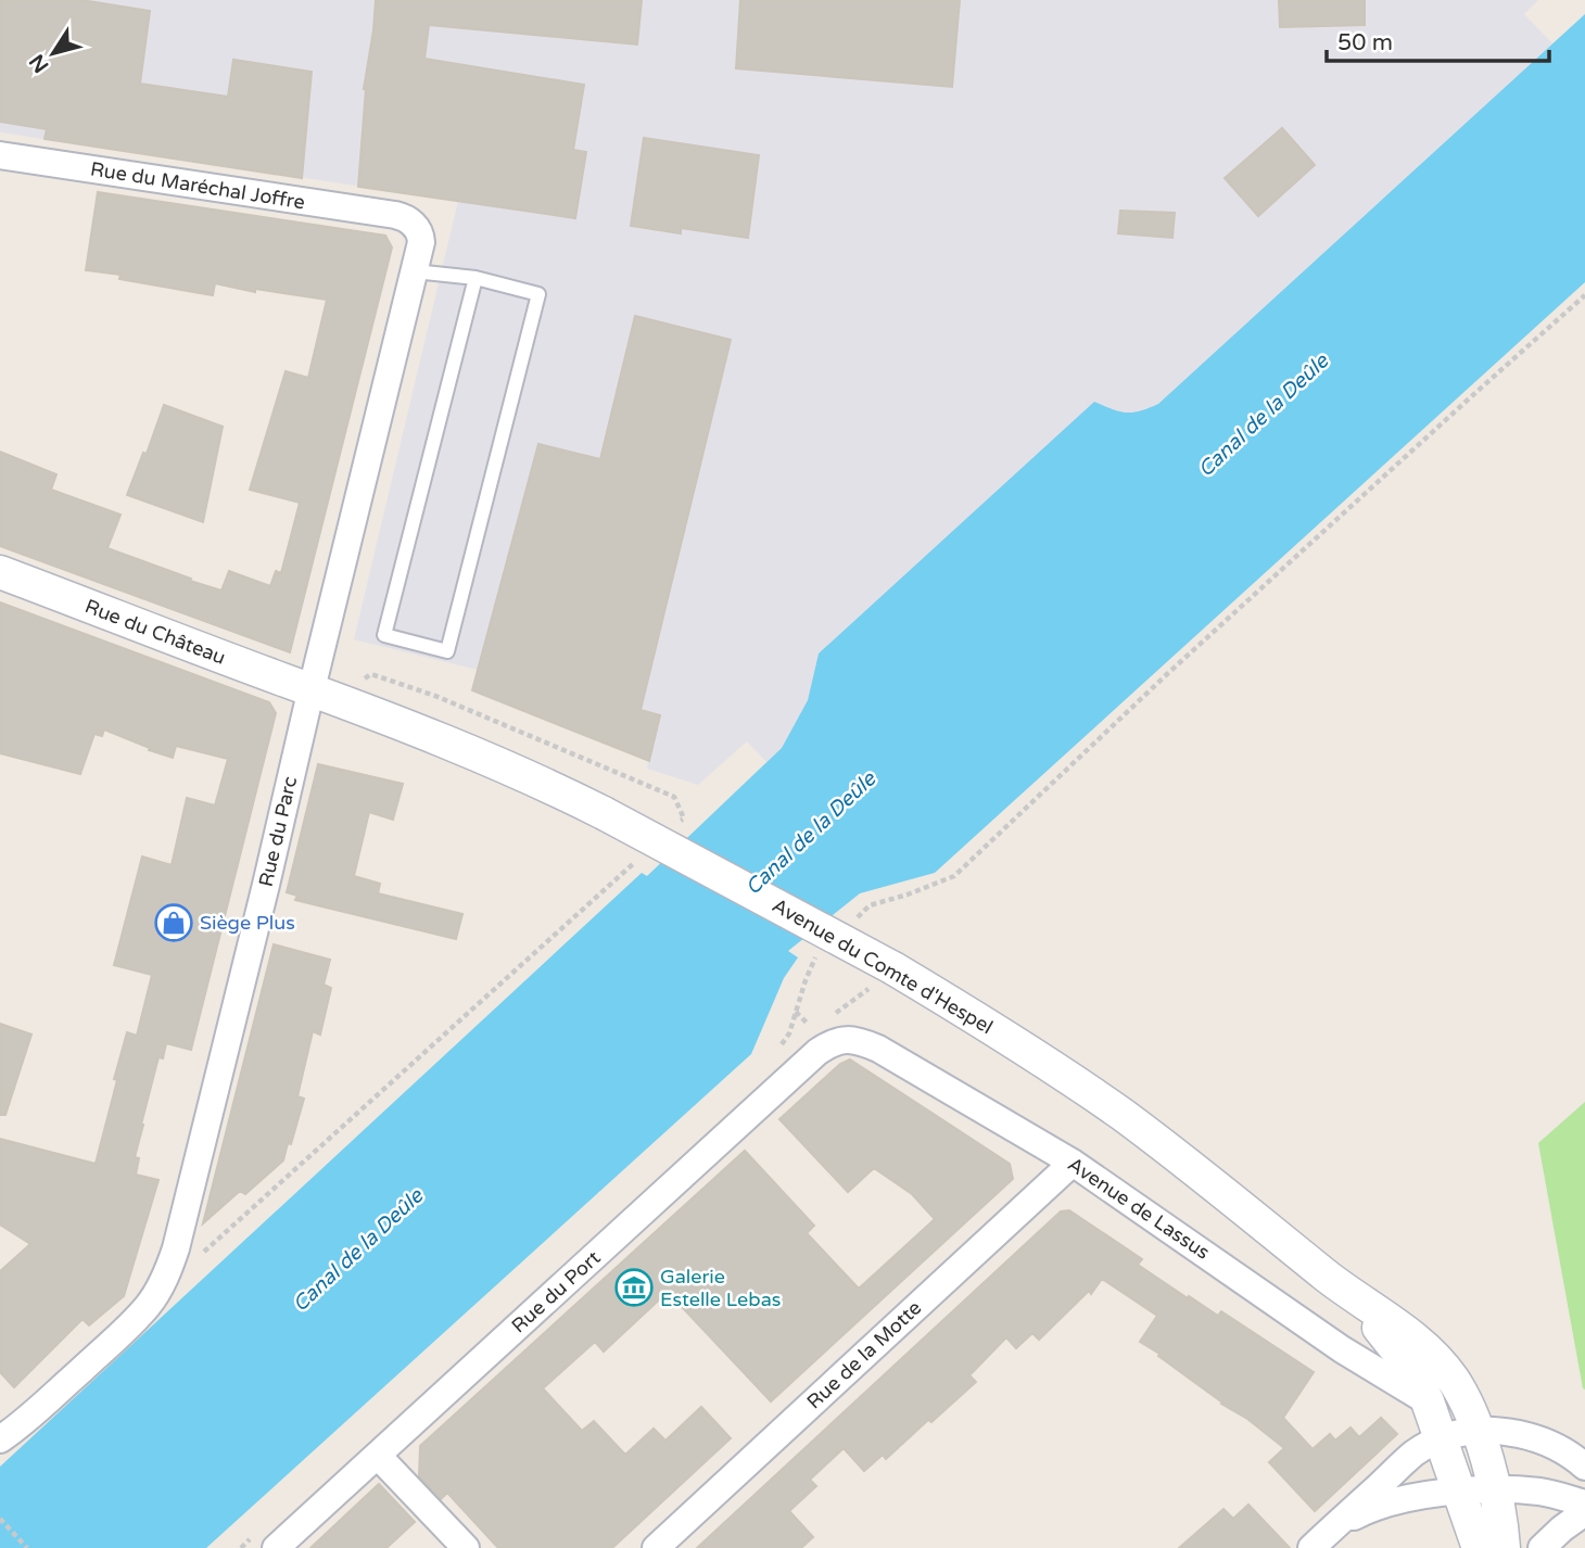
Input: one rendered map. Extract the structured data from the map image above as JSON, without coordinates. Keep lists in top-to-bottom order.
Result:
{
  "streets": {
    "street": [
      "Rue du Maréchal Joffre",
      "Rue du Château",
      "Rue du Parc",
      "Avenue du Comte d'Hespel",
      "Avenue de Lassus",
      "Rue du Port",
      "Rue de la Motte"
    ]
  },
  "crossings": [
    ["Rue du Maréchal Joffre", "Rue du Parc"],
    ["Rue du Château", "Rue du Parc"],
    ["Rue du Château", "Avenue du Comte d'Hespel"],
    ["Rue du Parc", "Avenue du Comte d'Hespel"],
    ["Avenue du Comte d'Hespel", "Avenue de Lassus"],
    ["Avenue de Lassus", "Rue du Port"],
    ["Avenue de Lassus", "Rue de la Motte"]
  ],
  "water": ["Canal de la Deûle"],
  "places": {
    "shop": ["Siège Plus"],
    "museum": ["Galerie Estelle Lebas"]
  },
  "scale_bar": "50 m",
  "north": "bottom left"
}
